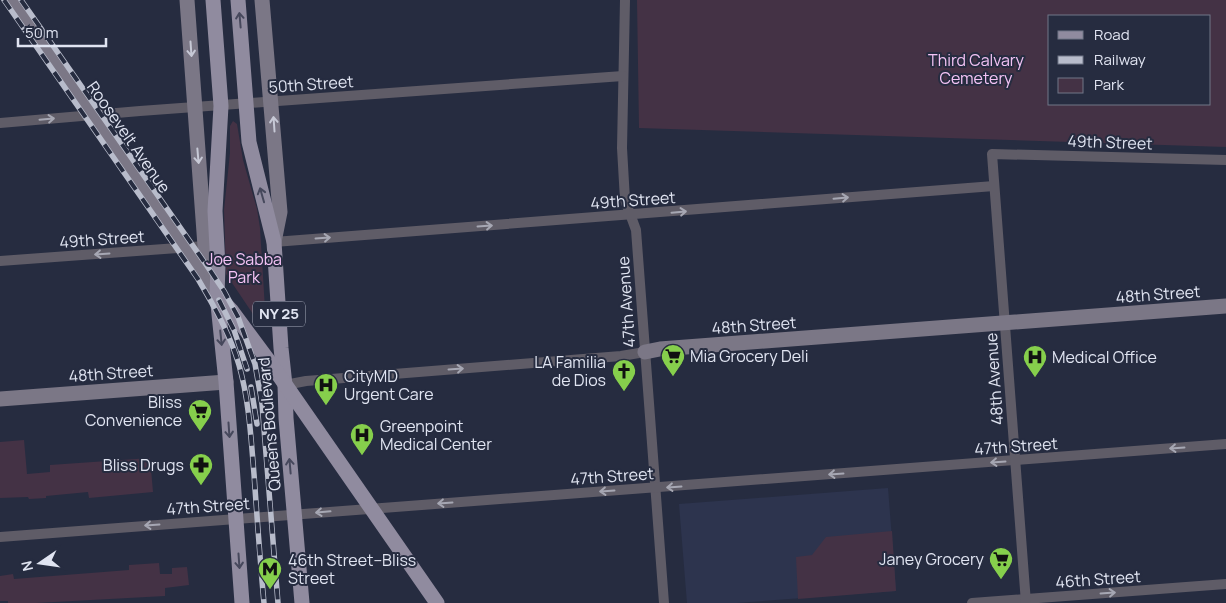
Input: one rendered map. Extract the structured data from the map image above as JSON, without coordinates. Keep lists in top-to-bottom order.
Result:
{
  "streets": {
    "main road": ["NY 25", "Queens Boulevard"],
    "street": [
      "50th Street",
      "Roosevelt Avenue",
      "49th Street",
      "48th Street",
      "47th Avenue",
      "48th Avenue",
      "47th Street",
      "46th Street"
    ]
  },
  "crossings": [
    ["50th Street", "Roosevelt Avenue"],
    ["50th Street", "47th Avenue"],
    ["50th Street", "Queens Boulevard"],
    ["Roosevelt Avenue", "49th Street"],
    ["49th Street", "47th Avenue"],
    ["49th Street", "48th Avenue"],
    ["49th Street", "Queens Boulevard"],
    ["48th Street", "47th Avenue"],
    ["48th Street", "48th Avenue"],
    ["48th Street", "Queens Boulevard"],
    ["47th Avenue", "47th Street"],
    ["48th Avenue", "47th Street"],
    ["48th Avenue", "46th Street"],
    ["Queens Boulevard", "47th Street"]
  ],
  "one_way": ["47th Street", "46th Street"],
  "parks": ["Third Calvary Cemetery", "Joe Sabba Park"],
  "places": {
    "supermarket": ["Mia Grocery Deli", "Bliss Convenience", "Janey Grocery"],
    "hospital": ["Medical Office", "CityMD Urgent Care", "Greenpoint Medical Center"],
    "church": ["LA Familia de Dios"],
    "pharmacy": ["Bliss Drugs"],
    "metro station": ["46th Street–Bliss Street"]
  },
  "legend": ["Road", "Railway", "Park"],
  "scale_bar": "50 m",
  "north": "left"
}
